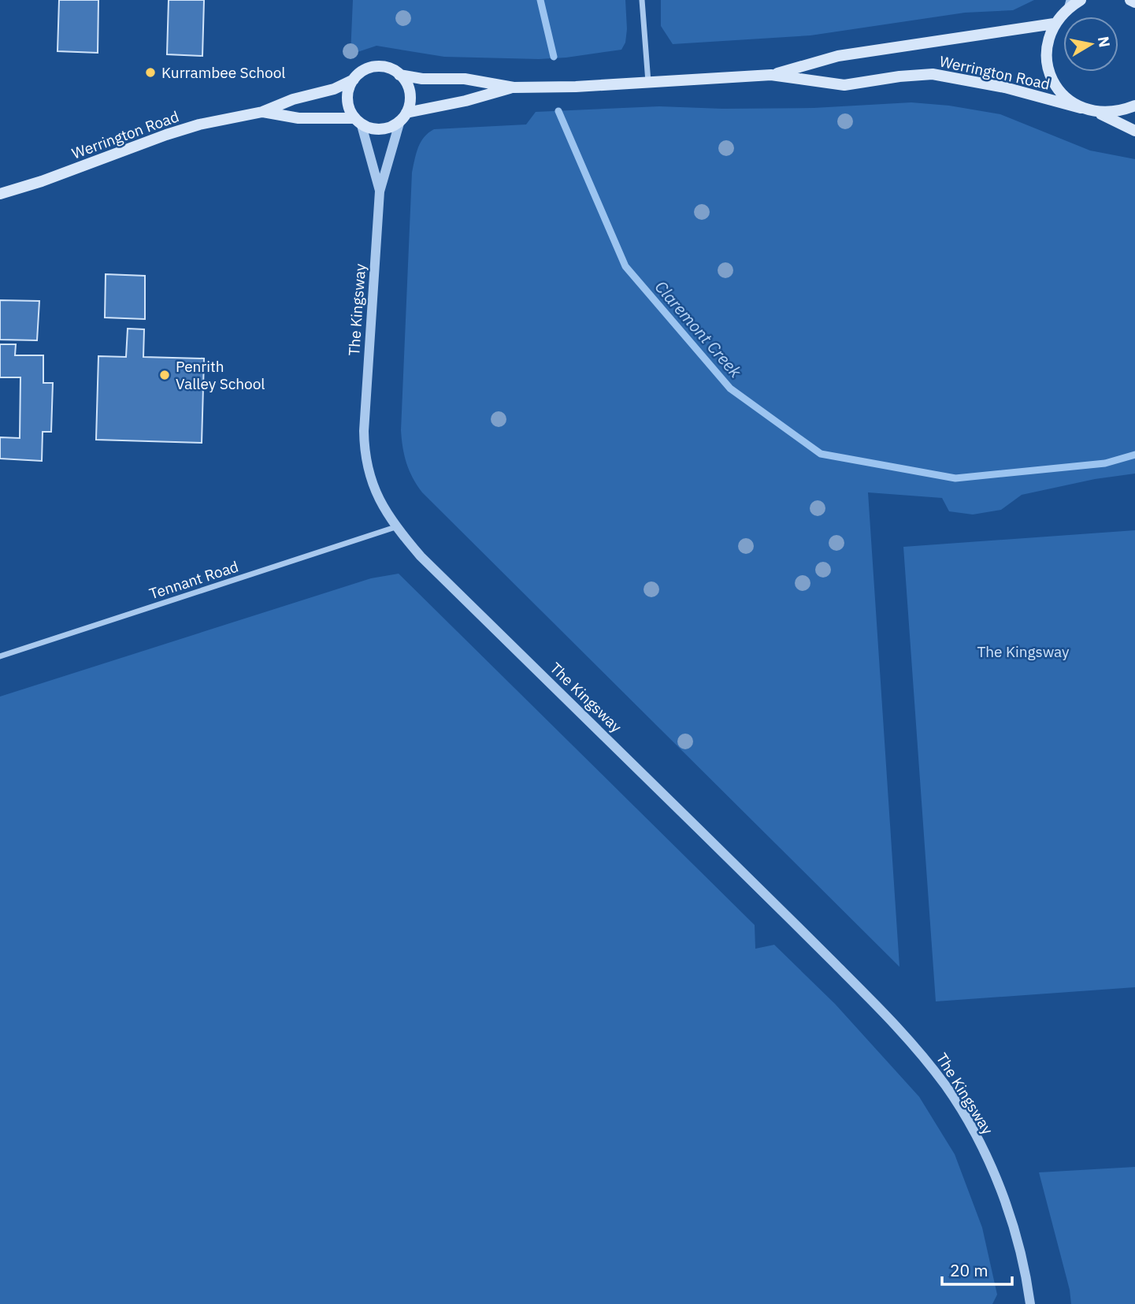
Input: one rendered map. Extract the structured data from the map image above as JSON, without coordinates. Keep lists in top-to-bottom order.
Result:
{
  "streets": {
    "main road": ["Werrington Road"],
    "street": ["The Kingsway", "Tennant Road"]
  },
  "crossings": [
    ["Werrington Road", "The Kingsway"],
    ["The Kingsway", "Tennant Road"]
  ],
  "water": ["Claremont Creek"],
  "parks": ["The Kingsway"],
  "places": ["Kurrambee School", "Penrith Valley School"],
  "scale_bar": "20 m",
  "north": "right"
}
